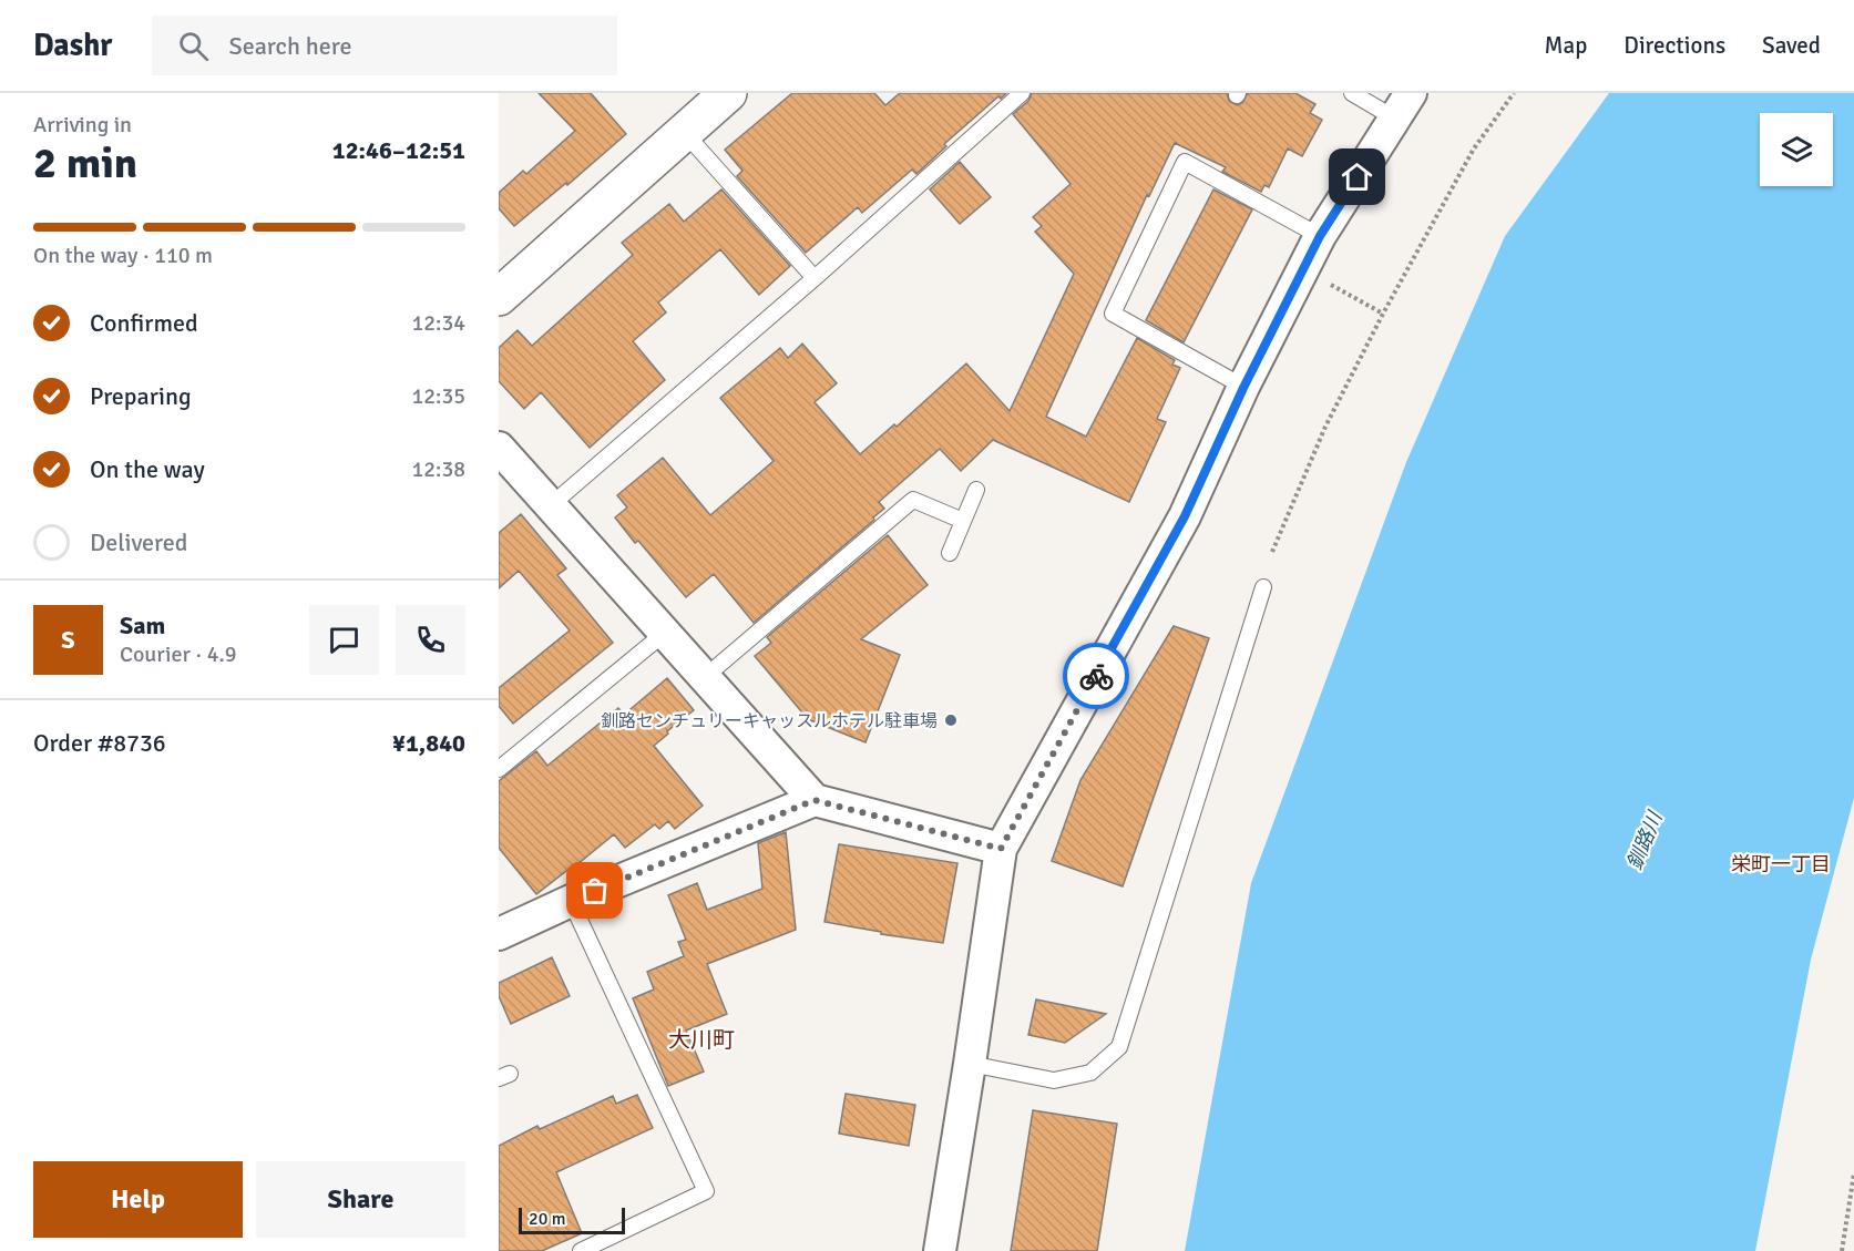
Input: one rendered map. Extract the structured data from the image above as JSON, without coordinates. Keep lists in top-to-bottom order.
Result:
{
  "districts": ["栄町一丁目", "大川町"],
  "water": ["釧路川"],
  "places": ["釧路センチュリーキャッスルホテル駐車場"],
  "scale_bar": "20 m",
  "page": {
    "header": "Dashr",
    "search": "Search here",
    "nav": ["Map", "Directions", "Saved"],
    "heading": ["2 min", "Arriving in", "12:46–12:51"],
    "panel": [
      "Sam",
      "Courier · 4.9",
      "Order #8736",
      "¥1,840"
    ],
    "bar": "On the way · 110 m",
    "list": [
      ["Confirmed", "12:34"],
      ["Preparing", "12:35"],
      ["On the way", "12:38"],
      "Delivered"
    ],
    "round": "S",
    "buttons": ["Help", "Share"],
    "scale": "20 m"
  }
}
